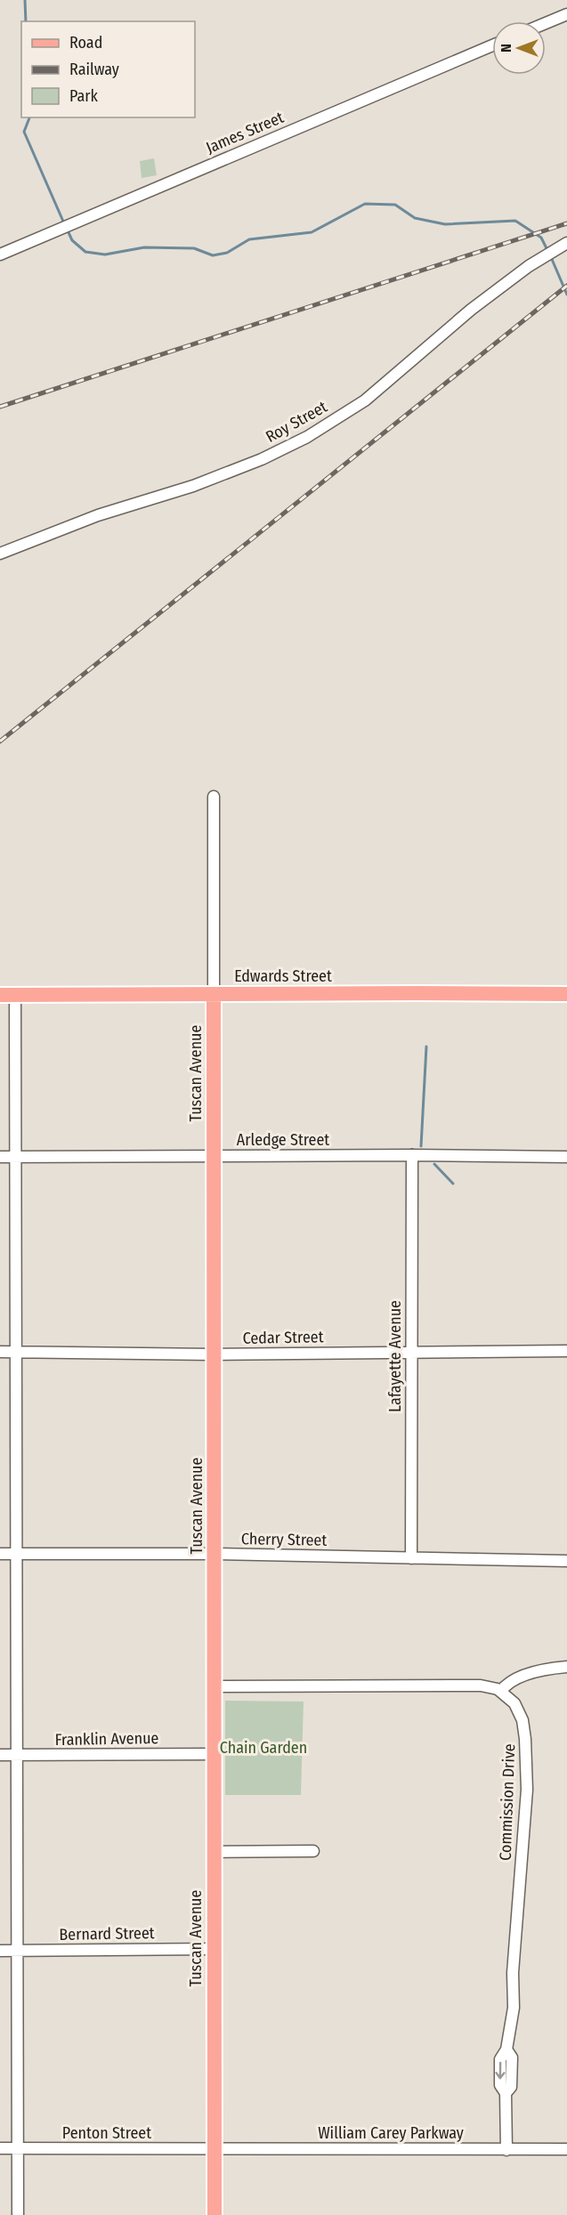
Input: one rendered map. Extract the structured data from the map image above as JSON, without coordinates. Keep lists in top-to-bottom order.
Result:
{
  "streets": {
    "main road": ["Edwards Street", "Tuscan Avenue"],
    "street": [
      "James Street",
      "Roy Street",
      "Arledge Street",
      "Cedar Street",
      "Lafayette Avenue",
      "Cherry Street",
      "Franklin Avenue",
      "Commission Drive",
      "Bernard Street",
      "Penton Street",
      "William Carey Parkway"
    ]
  },
  "crossings": [
    ["Edwards Street", "Tuscan Avenue"],
    ["Tuscan Avenue", "Arledge Street"],
    ["Tuscan Avenue", "Cedar Street"],
    ["Tuscan Avenue", "Cherry Street"],
    ["Tuscan Avenue", "Franklin Avenue"],
    ["Tuscan Avenue", "Bernard Street"],
    ["Tuscan Avenue", "Penton Street"],
    ["Tuscan Avenue", "William Carey Parkway"],
    ["Arledge Street", "Lafayette Avenue"],
    ["Cedar Street", "Lafayette Avenue"],
    ["Lafayette Avenue", "Cherry Street"],
    ["Commission Drive", "William Carey Parkway"],
    ["Penton Street", "William Carey Parkway"]
  ],
  "parks": ["Chain Garden"],
  "legend": ["Road", "Railway", "Park"],
  "north": "left"
}
